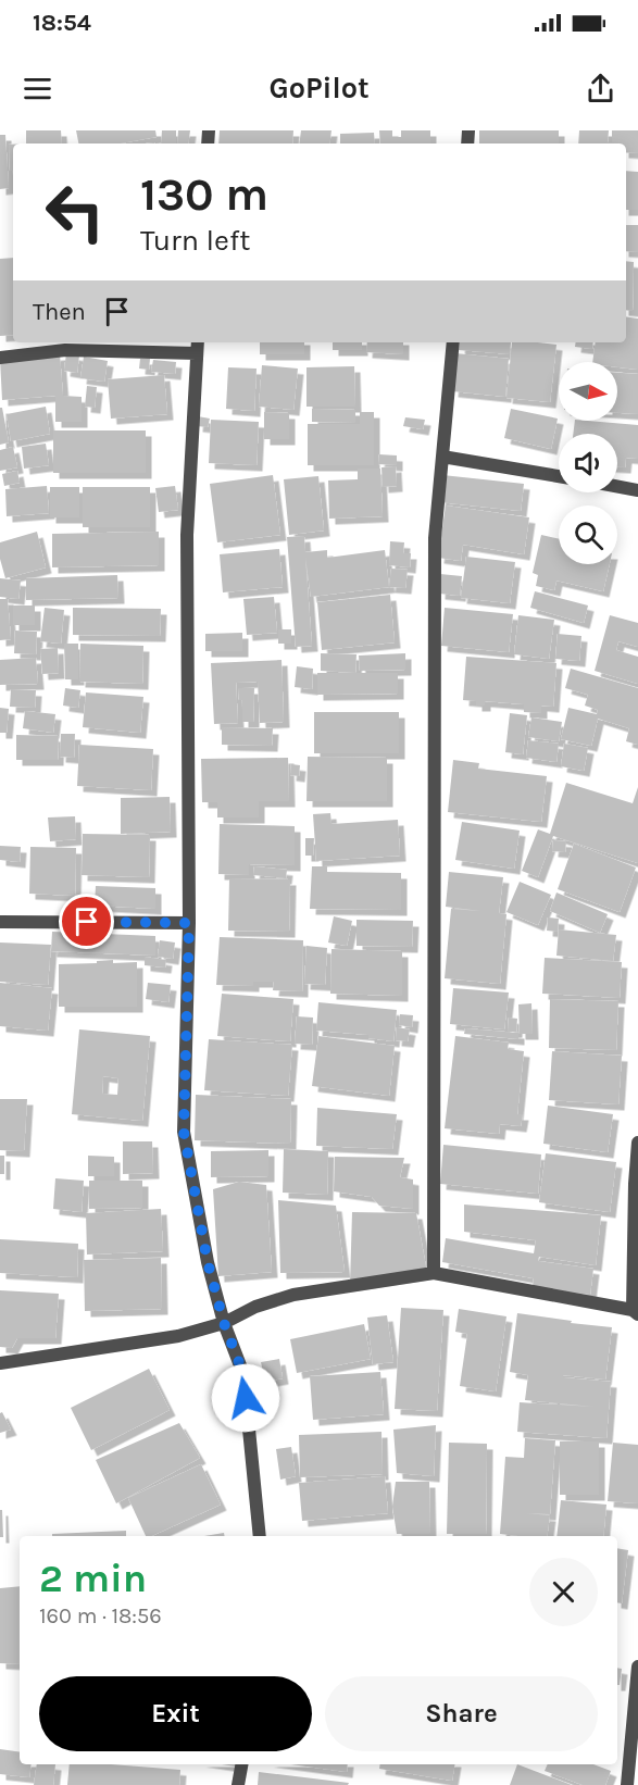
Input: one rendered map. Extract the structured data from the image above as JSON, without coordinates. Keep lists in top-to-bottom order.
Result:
{
  "north": "right",
  "page": {
    "status": "18:54",
    "header": "GoPilot",
    "turn": ["130 m", "Turn left"],
    "then": "Then",
    "heading": ["2 min", "160 m · 18:56"],
    "buttons": ["Exit", "Share"]
  }
}
